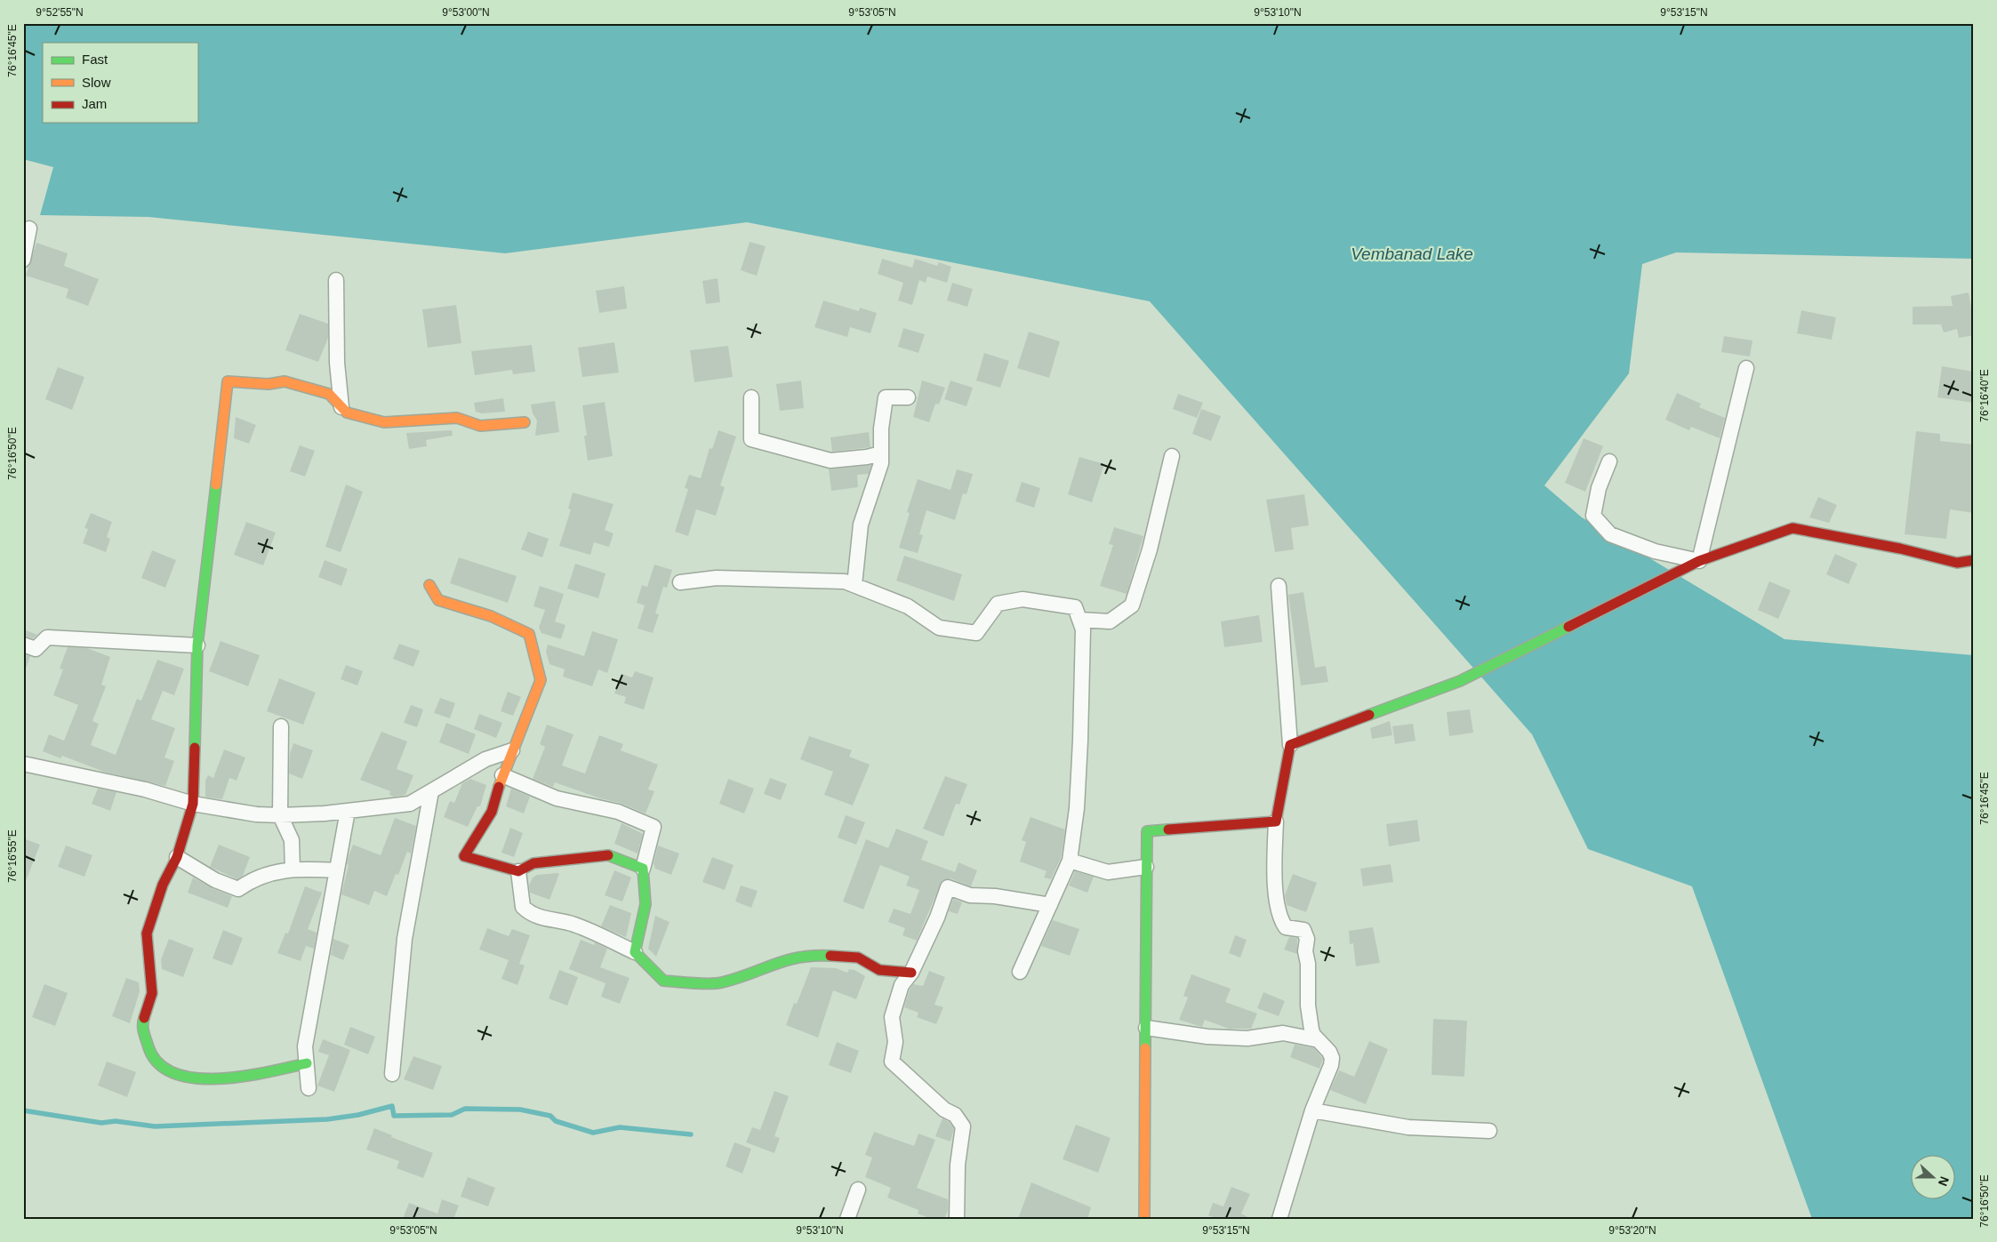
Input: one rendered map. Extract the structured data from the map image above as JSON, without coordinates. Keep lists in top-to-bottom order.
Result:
{
  "water": ["Vembanad Lake"],
  "legend": ["Fast", "Slow", "Jam"],
  "north": "right",
  "coordinates": [
    "9°52'55\"N",
    "9°53'00\"N",
    "9°53'05\"N",
    "9°53'10\"N",
    "9°53'15\"N",
    "76°16'45\"E",
    "76°16'40\"E",
    "76°16'50\"E",
    "76°16'55\"E",
    "9°53'20\"N"
  ]
}
